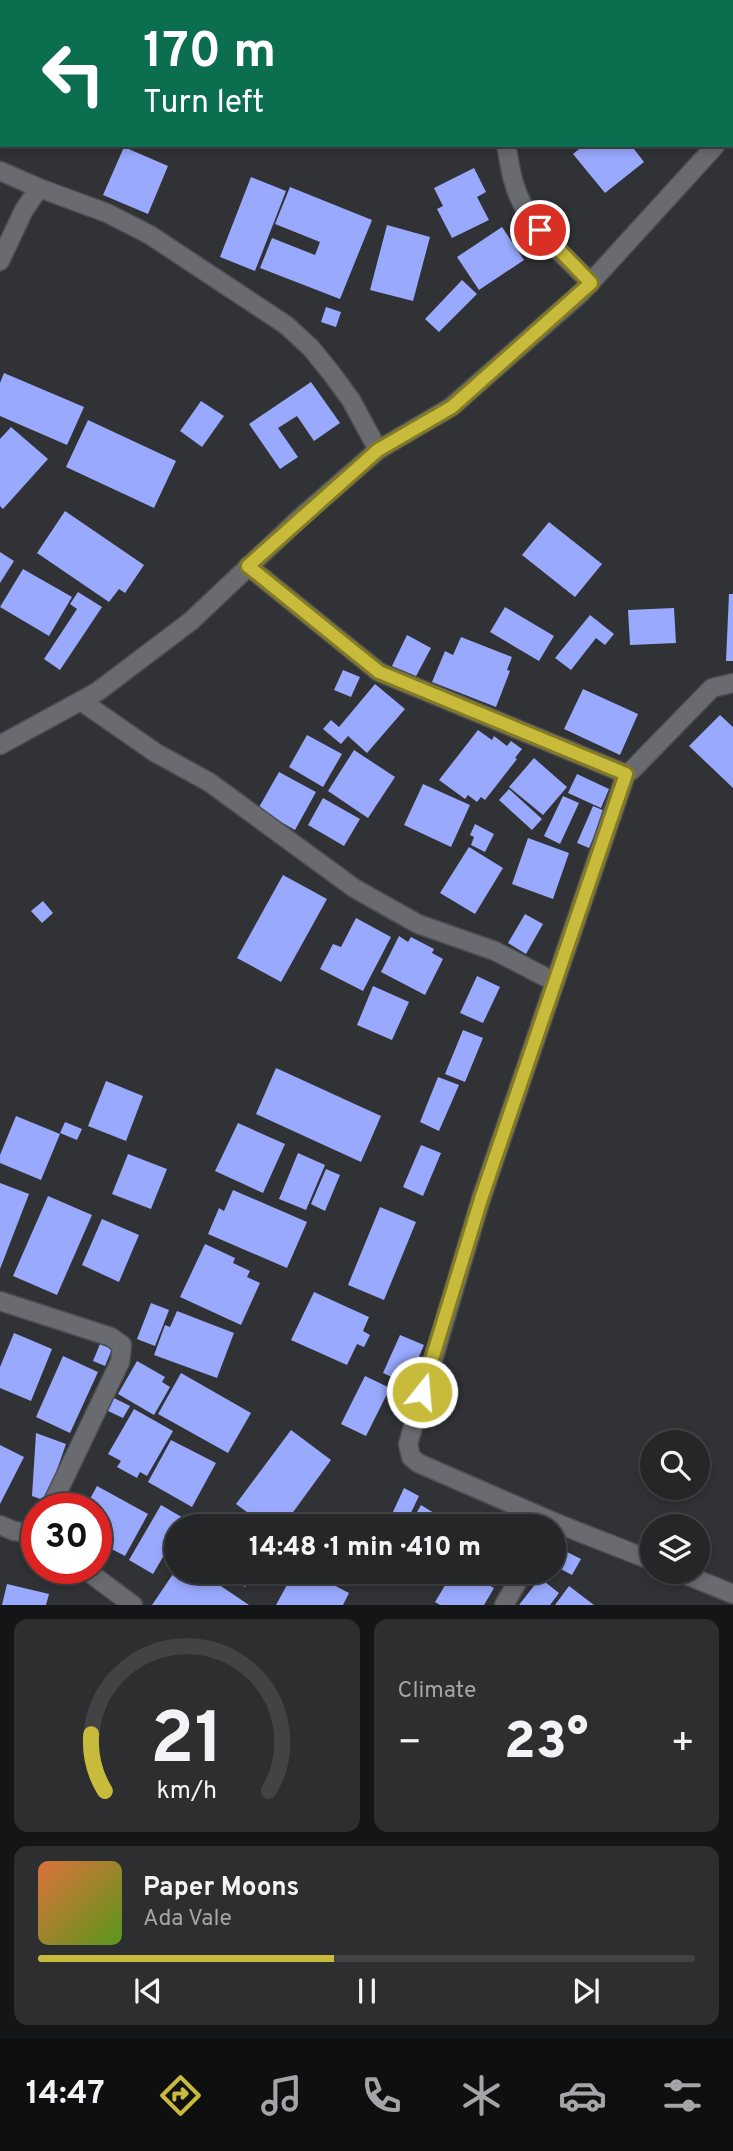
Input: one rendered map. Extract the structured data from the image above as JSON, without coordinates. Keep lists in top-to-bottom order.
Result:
{
  "page": {
    "turn": ["170 m", "Turn left"],
    "limit": "30",
    "trip": "14:48 · 1 min · 410 m",
    "tile": "Climate",
    "heat": ["−", "23°", "+"],
    "song": ["Paper Moons", "Ada Vale"],
    "tabs": "14:47",
    "gauge": ["21", "km/h"]
  }
}
